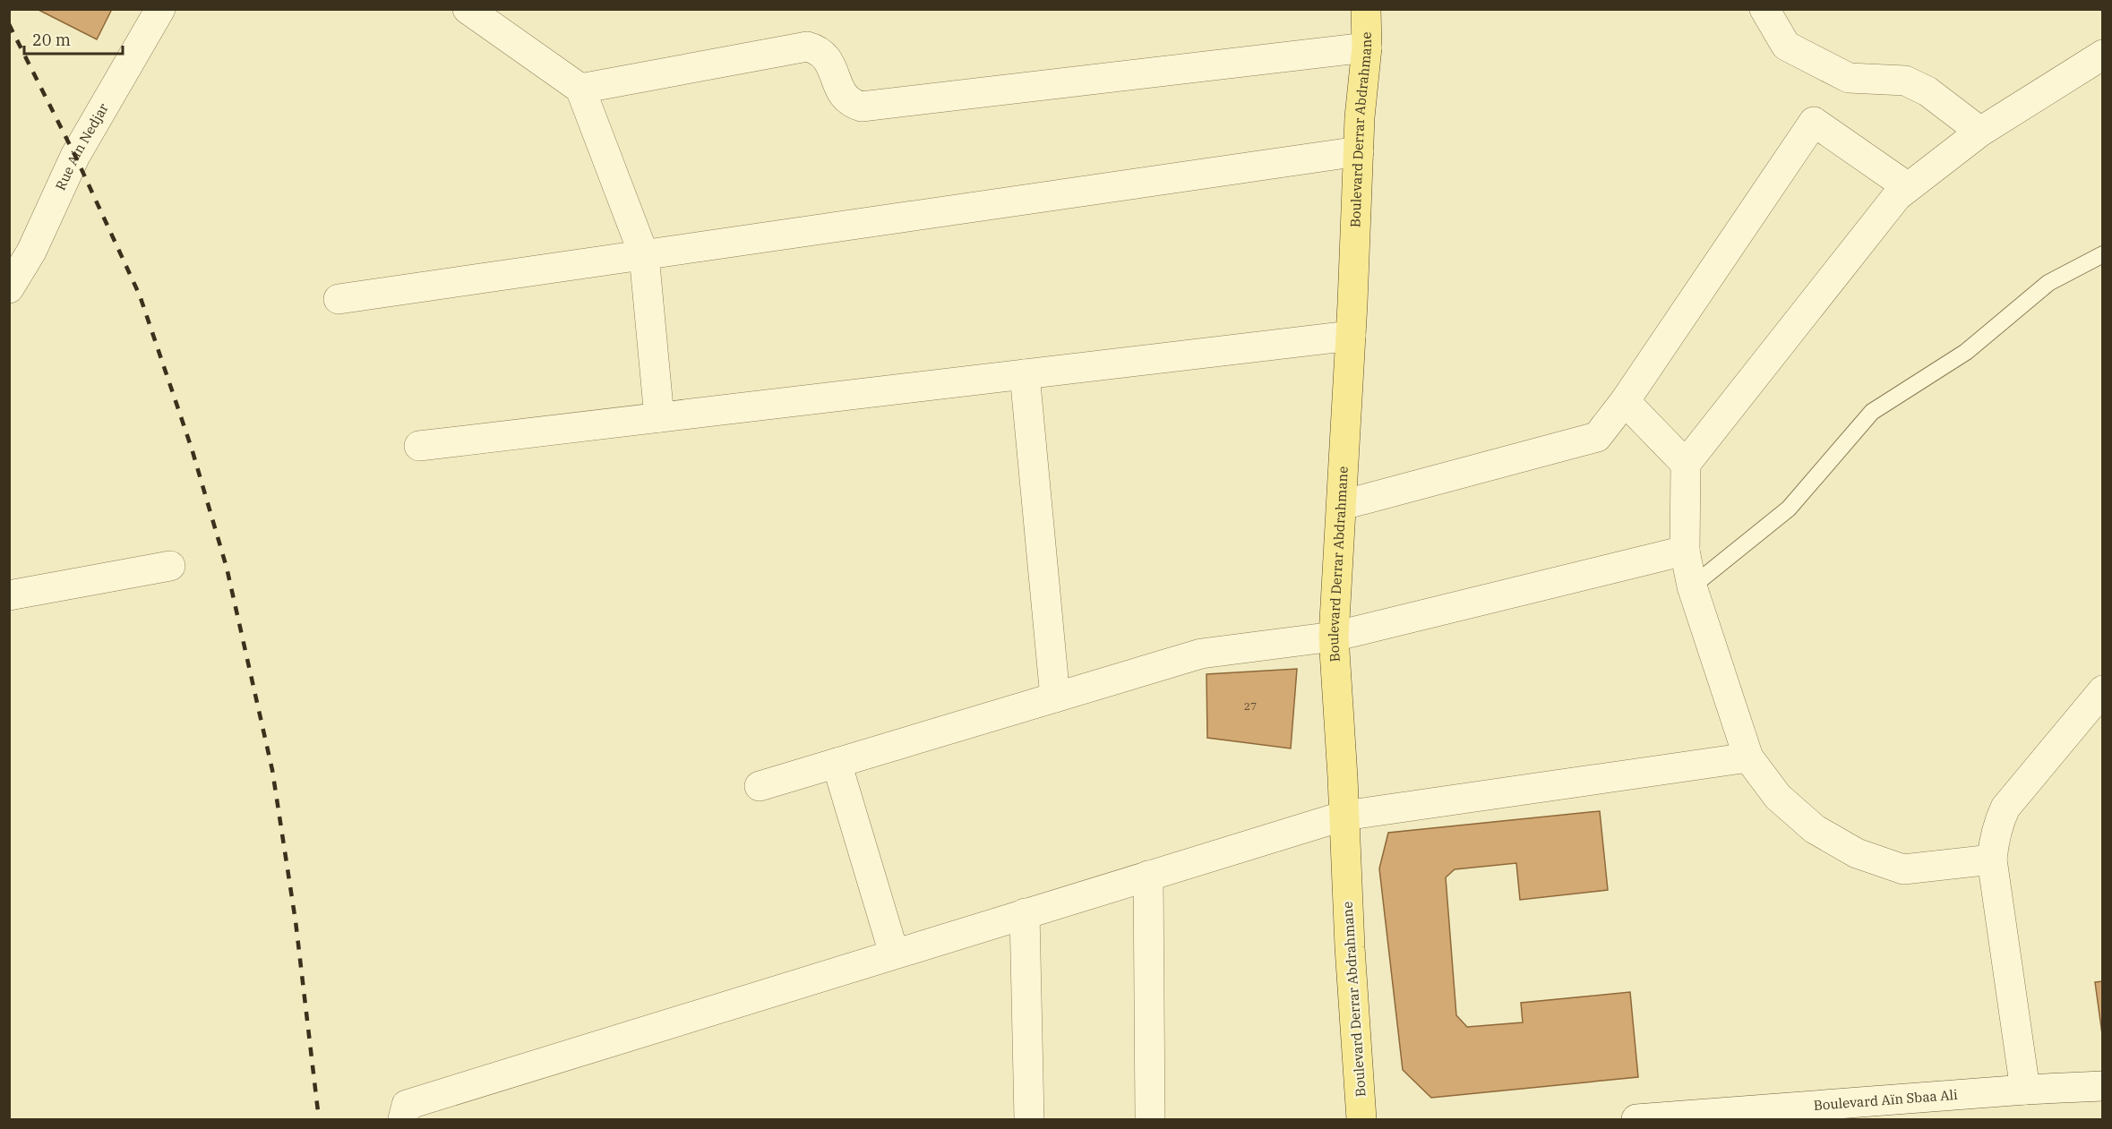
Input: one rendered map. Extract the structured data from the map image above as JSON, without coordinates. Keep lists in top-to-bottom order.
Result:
{
  "streets": {
    "main road": ["Boulevard Derrar Abdrahmane"],
    "street": ["Rue Ain Nedjar", "Boulevard Aïn Sbaa Ali"]
  },
  "house_numbers": ["27"],
  "scale_bar": "20 m"
}
